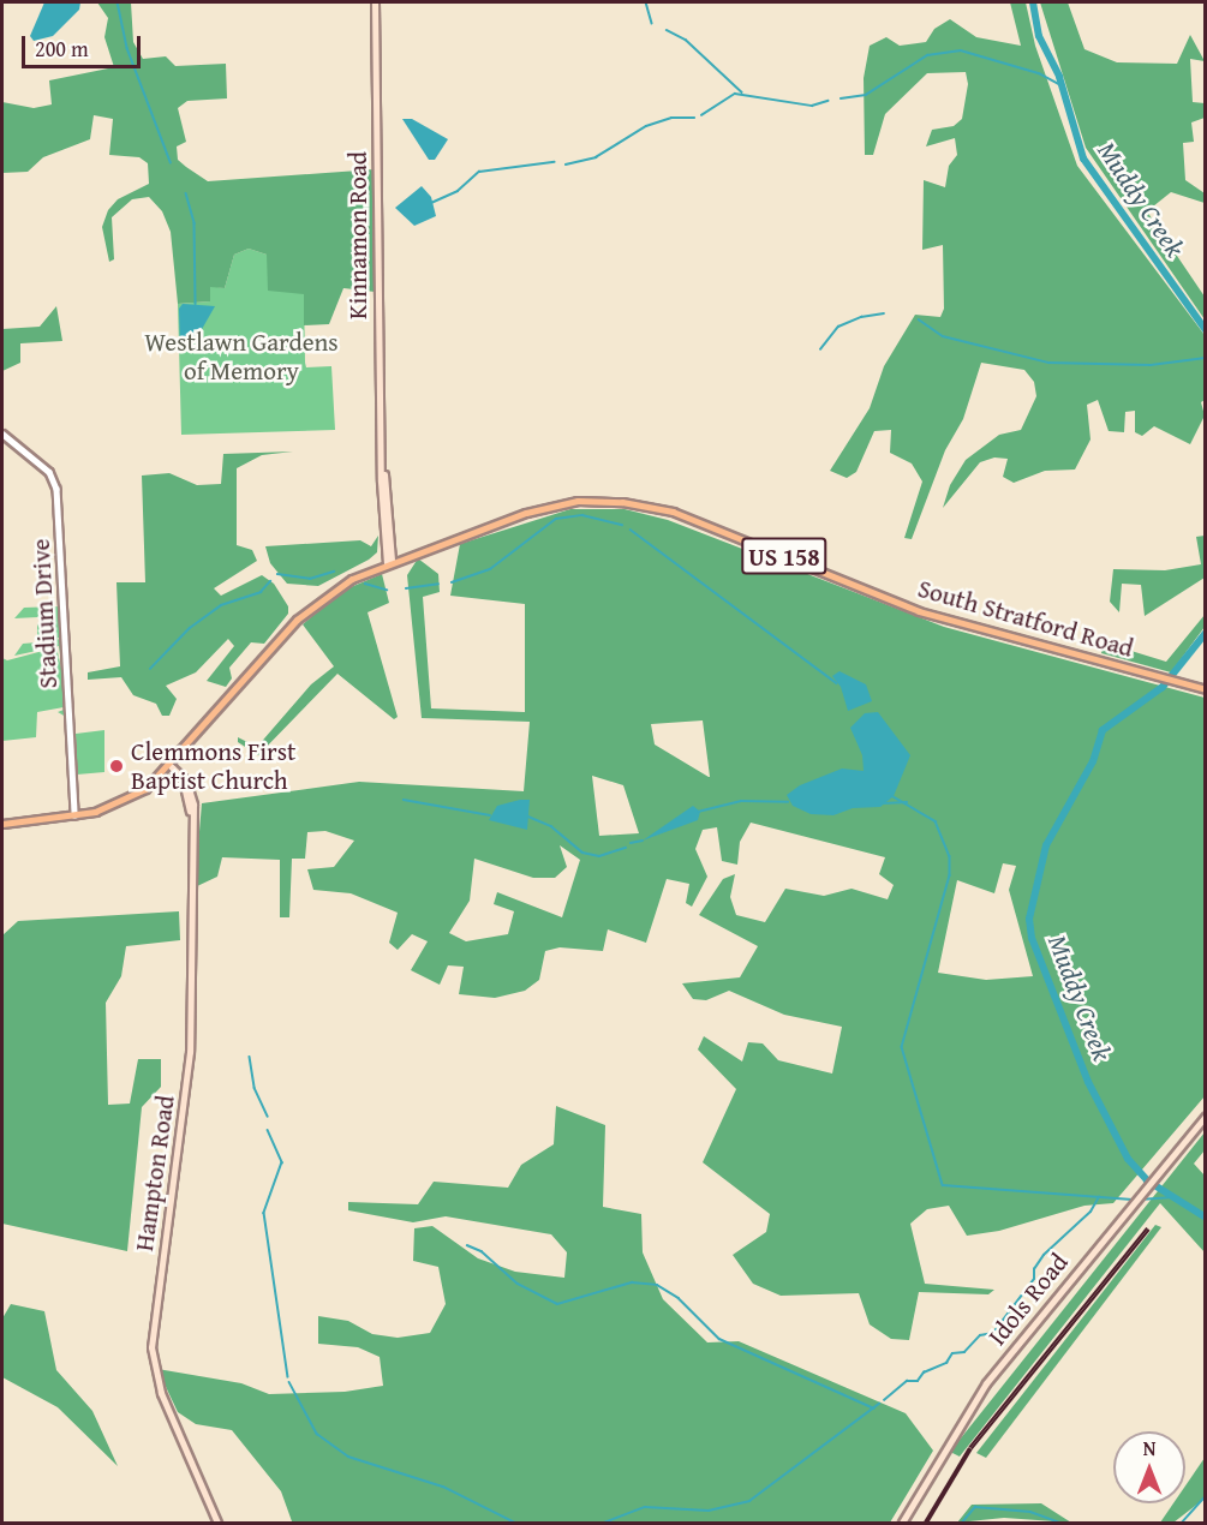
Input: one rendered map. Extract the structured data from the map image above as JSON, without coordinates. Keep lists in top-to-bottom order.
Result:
{
  "streets": {
    "main road": [
      "Kinnamon Road",
      "US 158",
      "South Stratford Road",
      "Hampton Road",
      "Idols Road"
    ],
    "street": ["Stadium Drive"]
  },
  "crossings": [
    ["Kinnamon Road", "US 158"],
    ["Kinnamon Road", "South Stratford Road"],
    ["US 158", "Stadium Drive"],
    ["US 158", "South Stratford Road"],
    ["US 158", "Hampton Road"]
  ],
  "water": ["Muddy Creek"],
  "parks": ["Westlawn Gardens of Memory"],
  "places": ["Clemmons First Baptist Church"],
  "scale_bar": "200 m",
  "north": "top"
}
